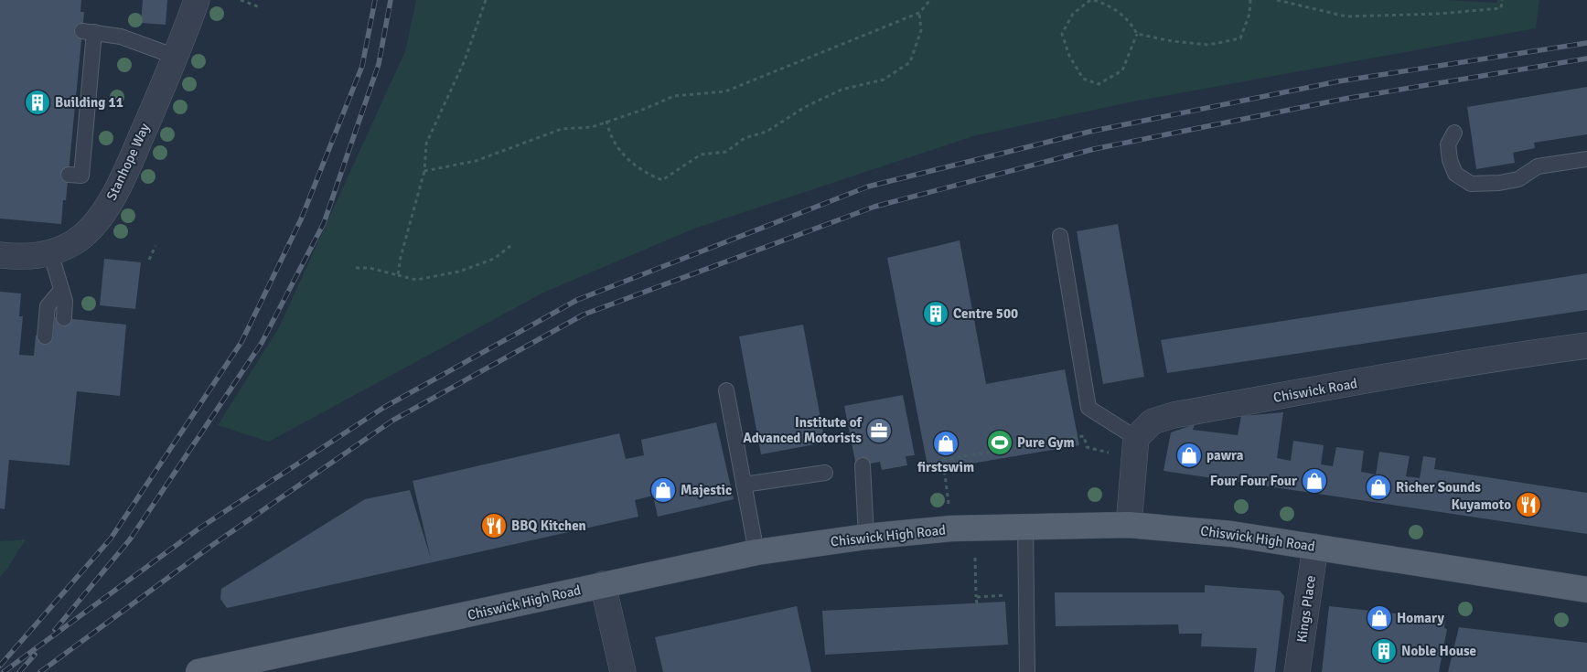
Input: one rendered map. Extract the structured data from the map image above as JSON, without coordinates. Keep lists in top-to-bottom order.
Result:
{
  "streets": {
    "main road": ["Chiswick High Road"],
    "street": ["Stanhope Way", "Chiswick Road", "Kings Place"]
  },
  "crossings": [
    ["Chiswick High Road", "Kings Place"]
  ],
  "places": {
    "building": ["Building 11", "Centre 500", "Noble House"],
    "office": ["Institute of Advanced Motorists"],
    "sports": ["Pure Gym"],
    "shop": [
      "firstswim",
      "pawra",
      "Four Four Four",
      "Richer Sounds",
      "Majestic",
      "Homary"
    ],
    "restaurant": ["Kuyamoto", "BBQ Kitchen"]
  }
}
